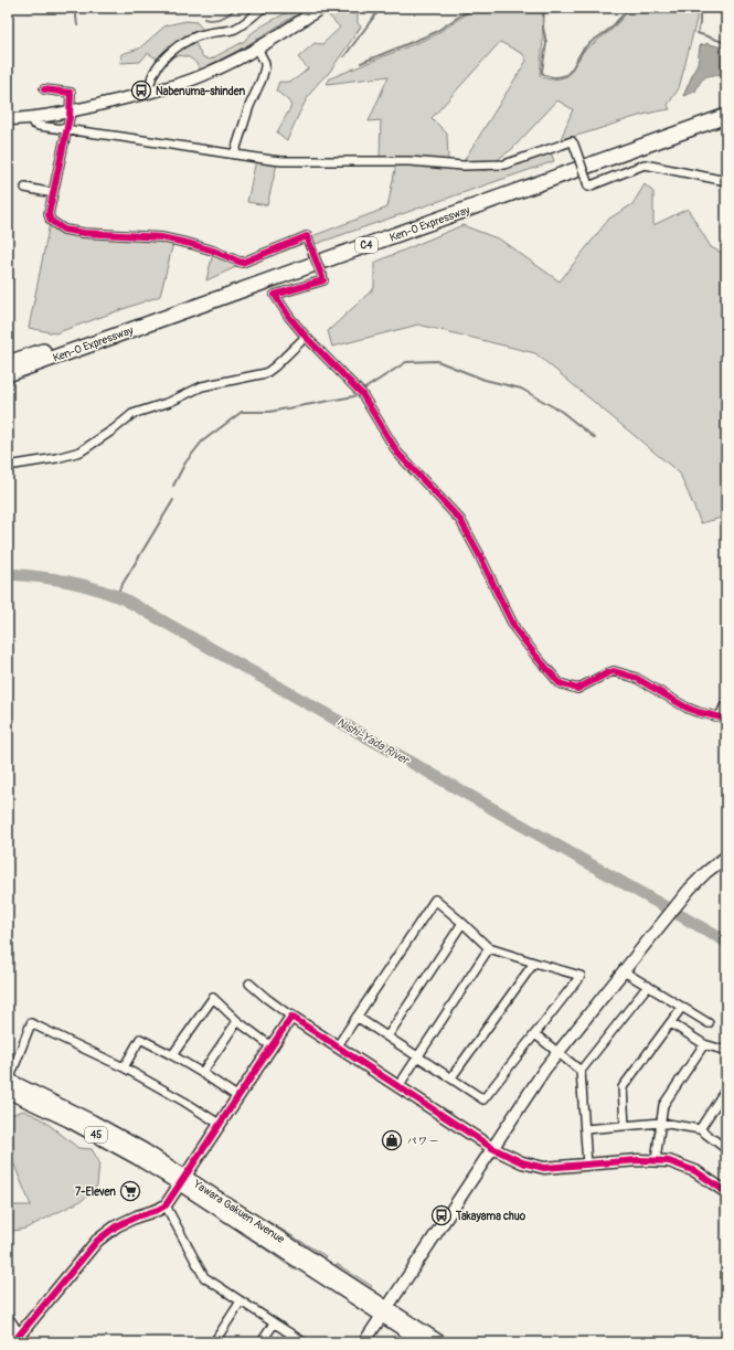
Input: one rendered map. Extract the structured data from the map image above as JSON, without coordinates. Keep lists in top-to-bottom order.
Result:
{
  "streets": {
    "highway": ["Ken-O Expressway", "C4"],
    "main road": ["45", "Yawara Gakuen Avenue"]
  },
  "water": ["Nishi-Yada River"],
  "places": {
    "bus stop": ["Nabenuma-shinden", "Takayama chuo"],
    "shop": ["パワー"],
    "supermarket": ["7-Eleven"]
  }
}
